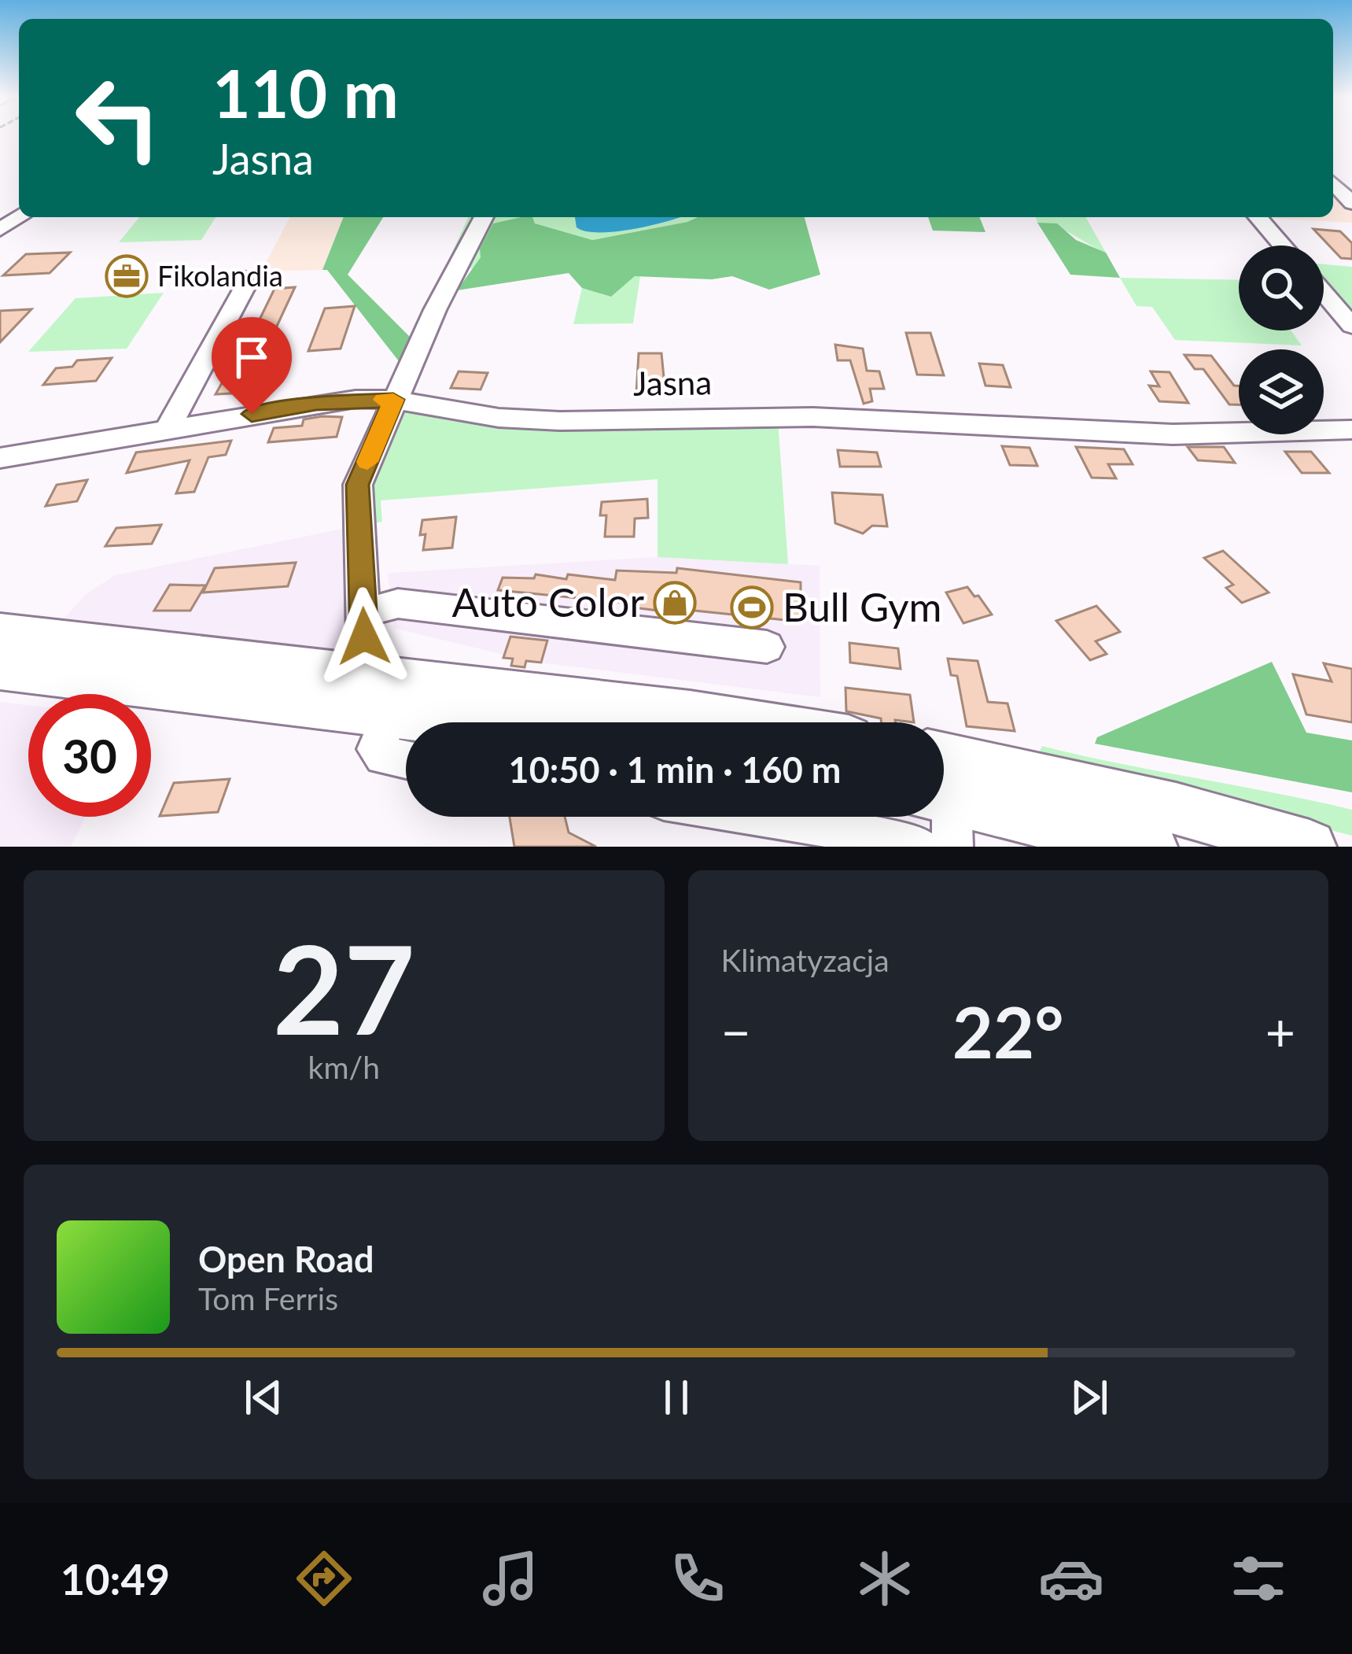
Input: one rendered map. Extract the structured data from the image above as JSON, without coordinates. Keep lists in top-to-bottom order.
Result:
{
  "streets": {
    "street": ["Jasna"]
  },
  "places": {
    "office": ["Fikolandia"],
    "shop": ["Auto Color"],
    "sports": ["Bull Gym"]
  },
  "page": {
    "turn": ["110 m", "Jasna"],
    "limit": "30",
    "trip": "10:50 · 1 min · 160 m",
    "tile": [
      ["27", "km/h"],
      "Klimatyzacja"
    ],
    "heat": ["−", "22°", "+"],
    "song": ["Open Road", "Tom Ferris"],
    "tabs": "10:49"
  }
}
